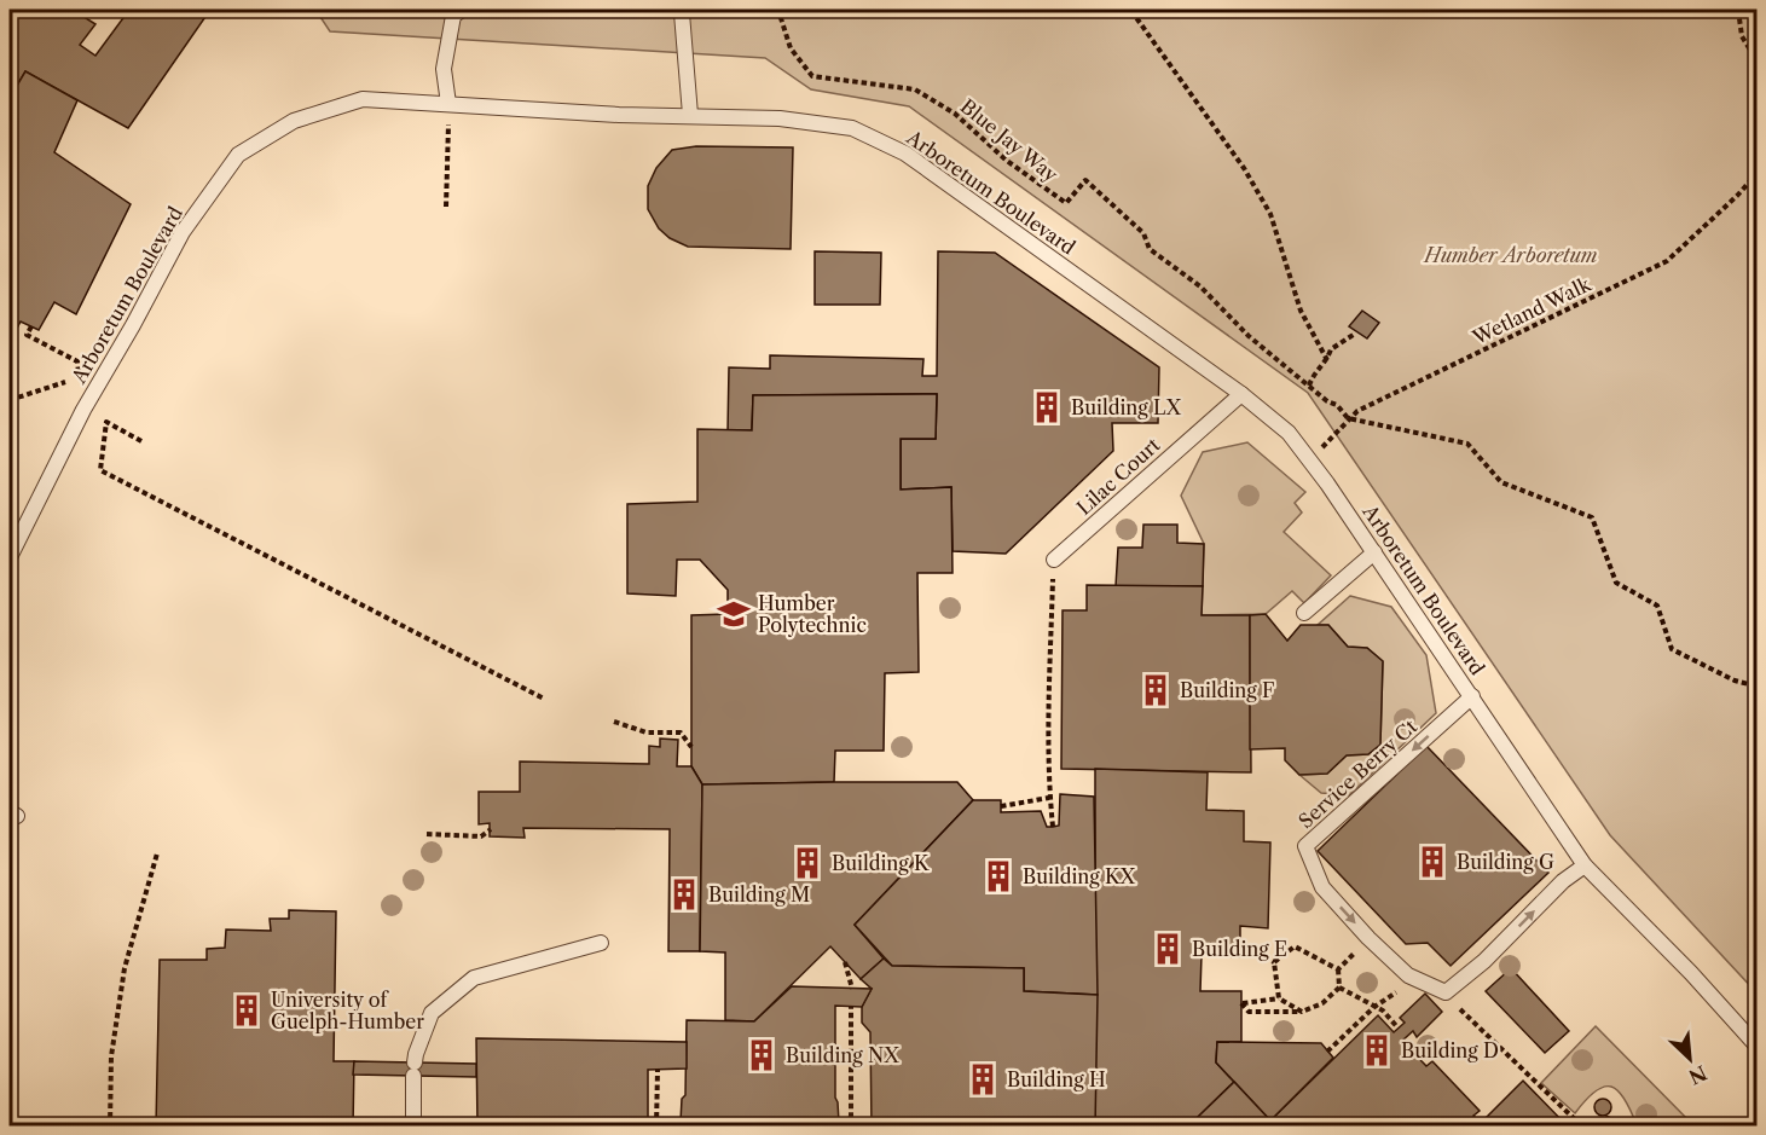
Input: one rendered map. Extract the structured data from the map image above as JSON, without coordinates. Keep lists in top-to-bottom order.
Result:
{
  "streets": {
    "lane": ["Arboretum Boulevard", "Lilac Court", "Service Berry Ct"],
    "path": ["Blue Jay Way", "Wetland Walk"]
  },
  "crossings": [
    ["Arboretum Boulevard", "Wetland Walk"],
    ["Arboretum Boulevard", "Lilac Court"],
    ["Arboretum Boulevard", "Service Berry Ct"]
  ],
  "parks": ["Humber Arboretum"],
  "places": {
    "building": [
      "Building LX",
      "Building F",
      "Building G",
      "Building K",
      "Building KX",
      "Building M",
      "Building E",
      "University of Guelph-Humber",
      "Building D",
      "Building NX",
      "Building H"
    ],
    "school or university": ["Humber Polytechnic"]
  },
  "north": "bottom right"
}
